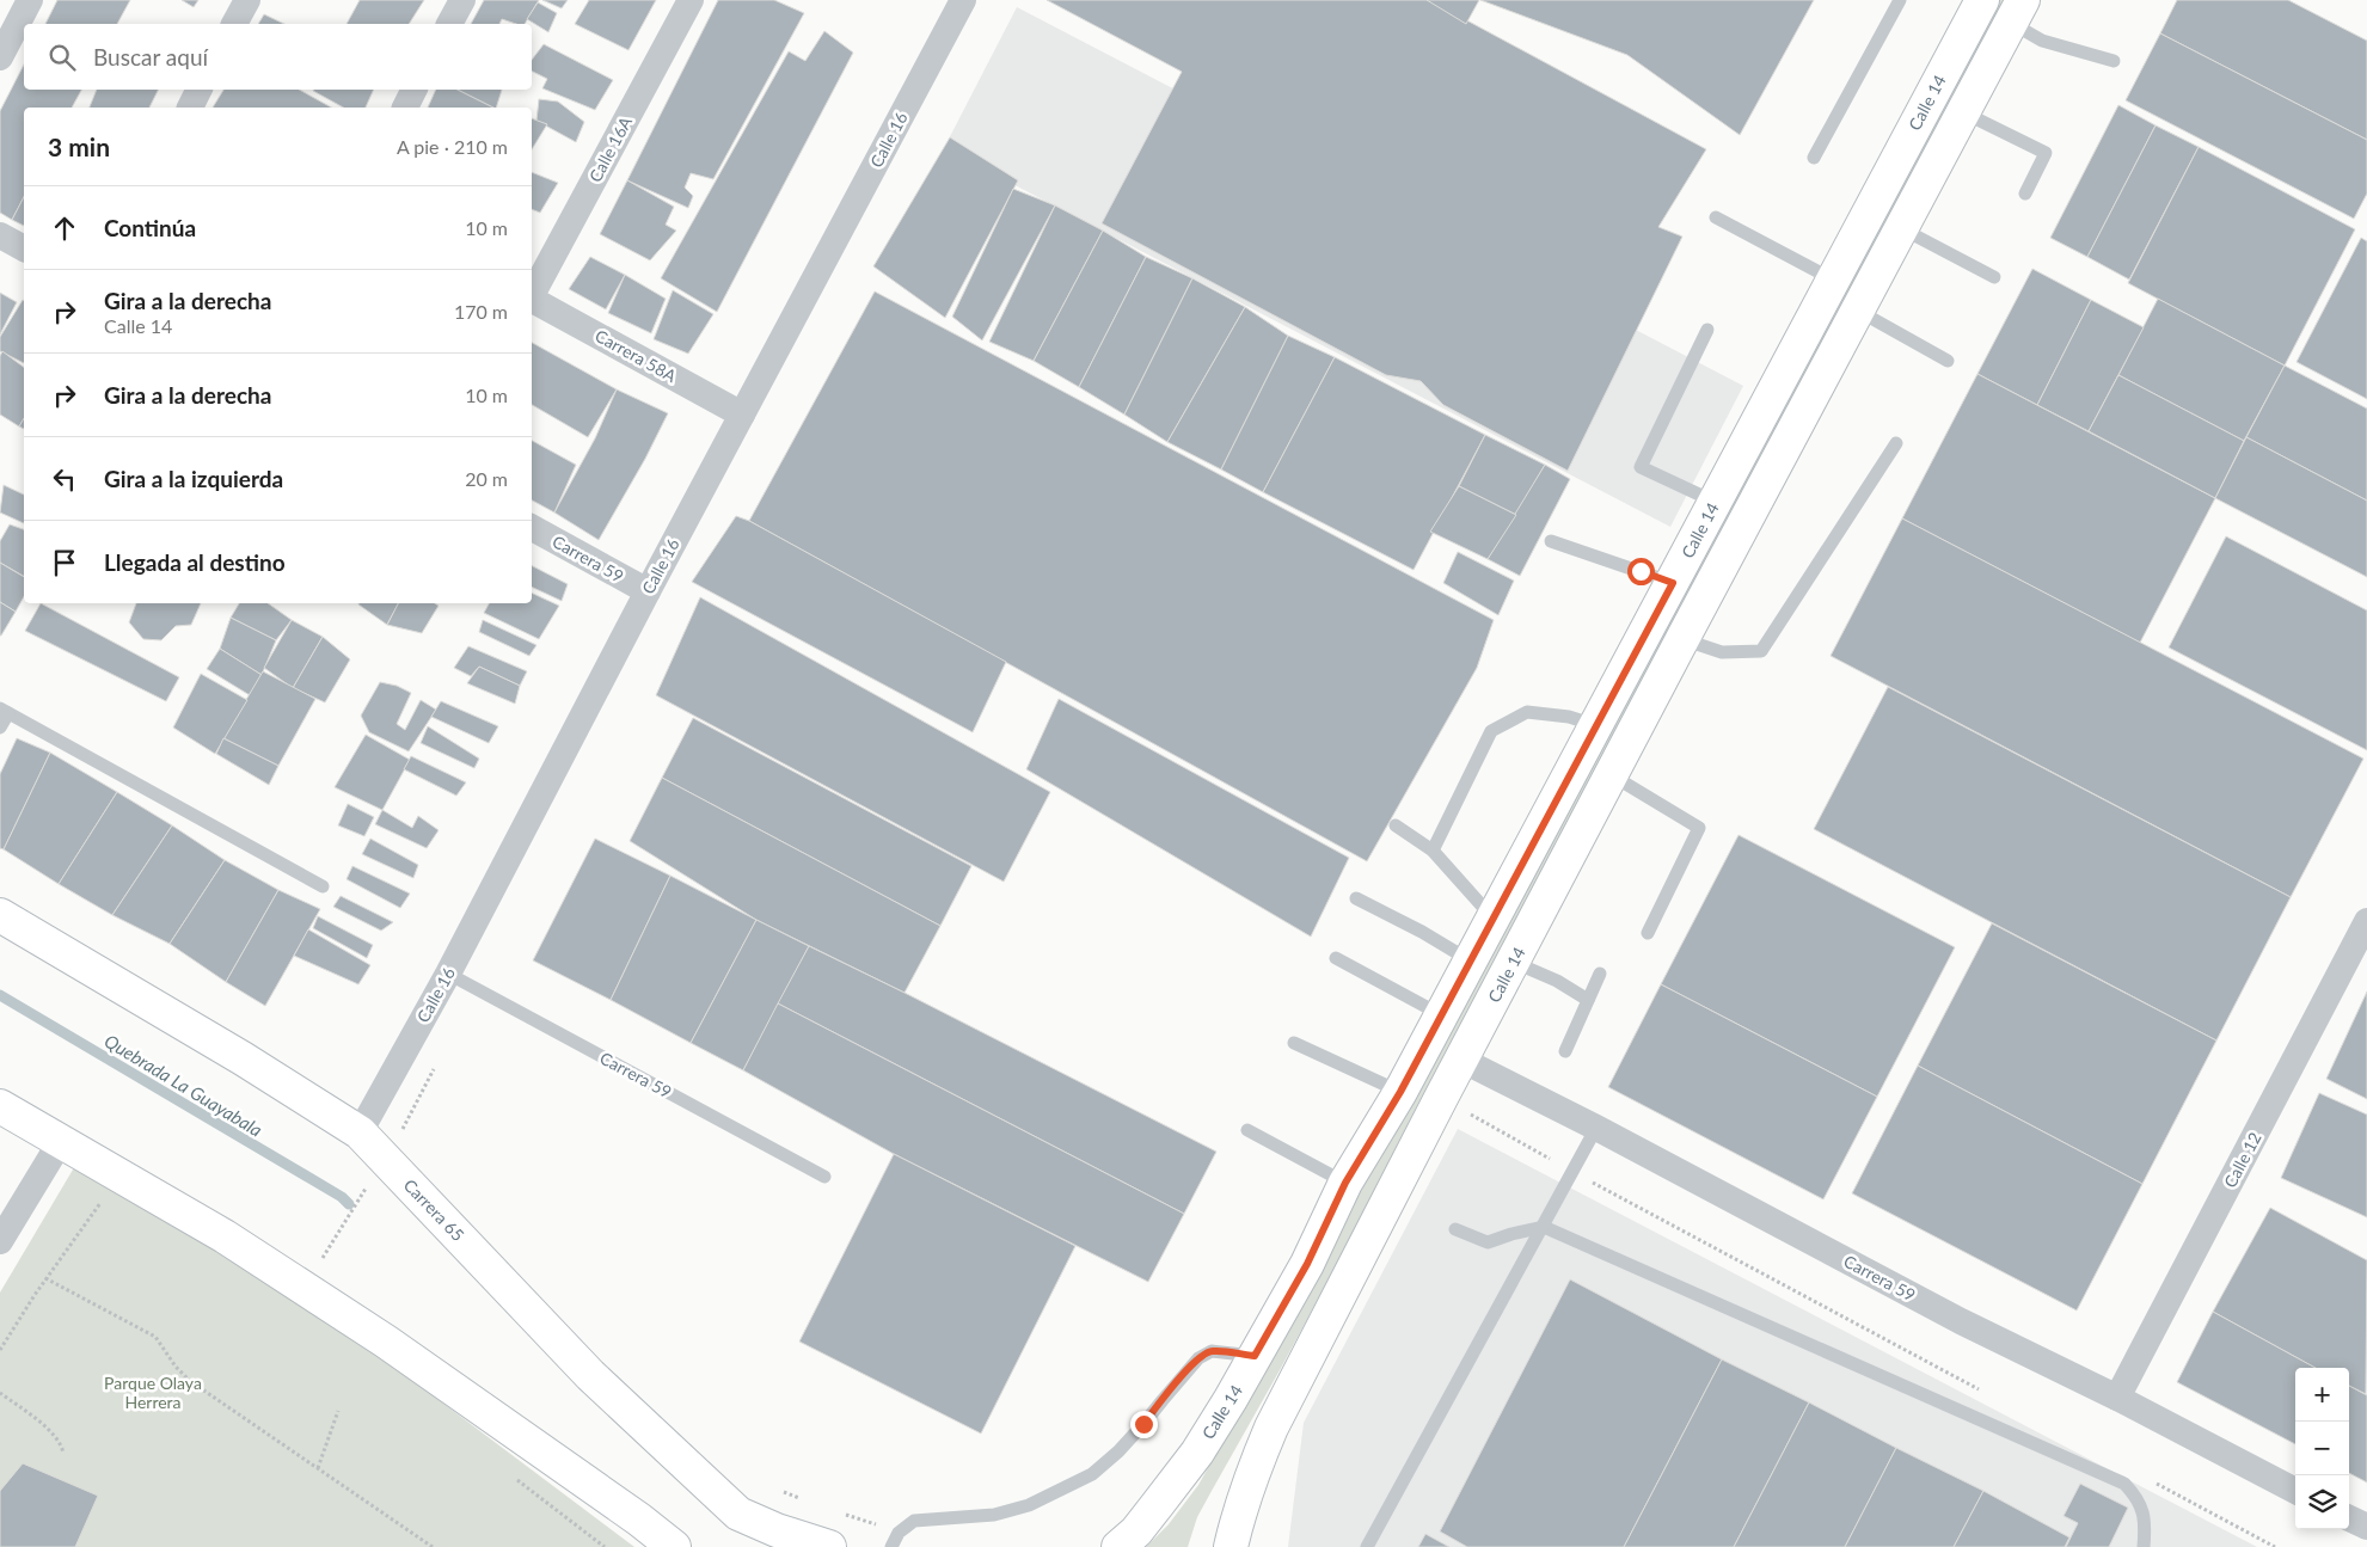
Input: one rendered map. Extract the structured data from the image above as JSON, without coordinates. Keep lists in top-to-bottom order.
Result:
{
  "streets": {
    "street": [
      "Calle 14",
      "Calle 16",
      "Calle 16A",
      "Carrera 58A",
      "Carrera 59",
      "Calle 12",
      "Carrera 65"
    ]
  },
  "crossings": [
    ["Calle 14", "Carrera 59"],
    ["Calle 16", "Carrera 58A"],
    ["Calle 16", "Carrera 59"],
    ["Calle 16", "Carrera 65"],
    ["Carrera 59", "Calle 12"]
  ],
  "water": ["Quebrada La Guayabala"],
  "parks": ["Parque Olaya Herrera"],
  "page": {
    "search": "Buscar aquí",
    "heading": ["3 min", "A pie · 210 m"],
    "list": [
      ["Continúa", "10 m"],
      ["Gira a la derecha", "Calle 14", "170 m"],
      ["Gira a la derecha", "10 m"],
      ["Gira a la izquierda", "20 m"],
      "Llegada al destino"
    ],
    "map_buttons": ["+", "−"]
  }
}
